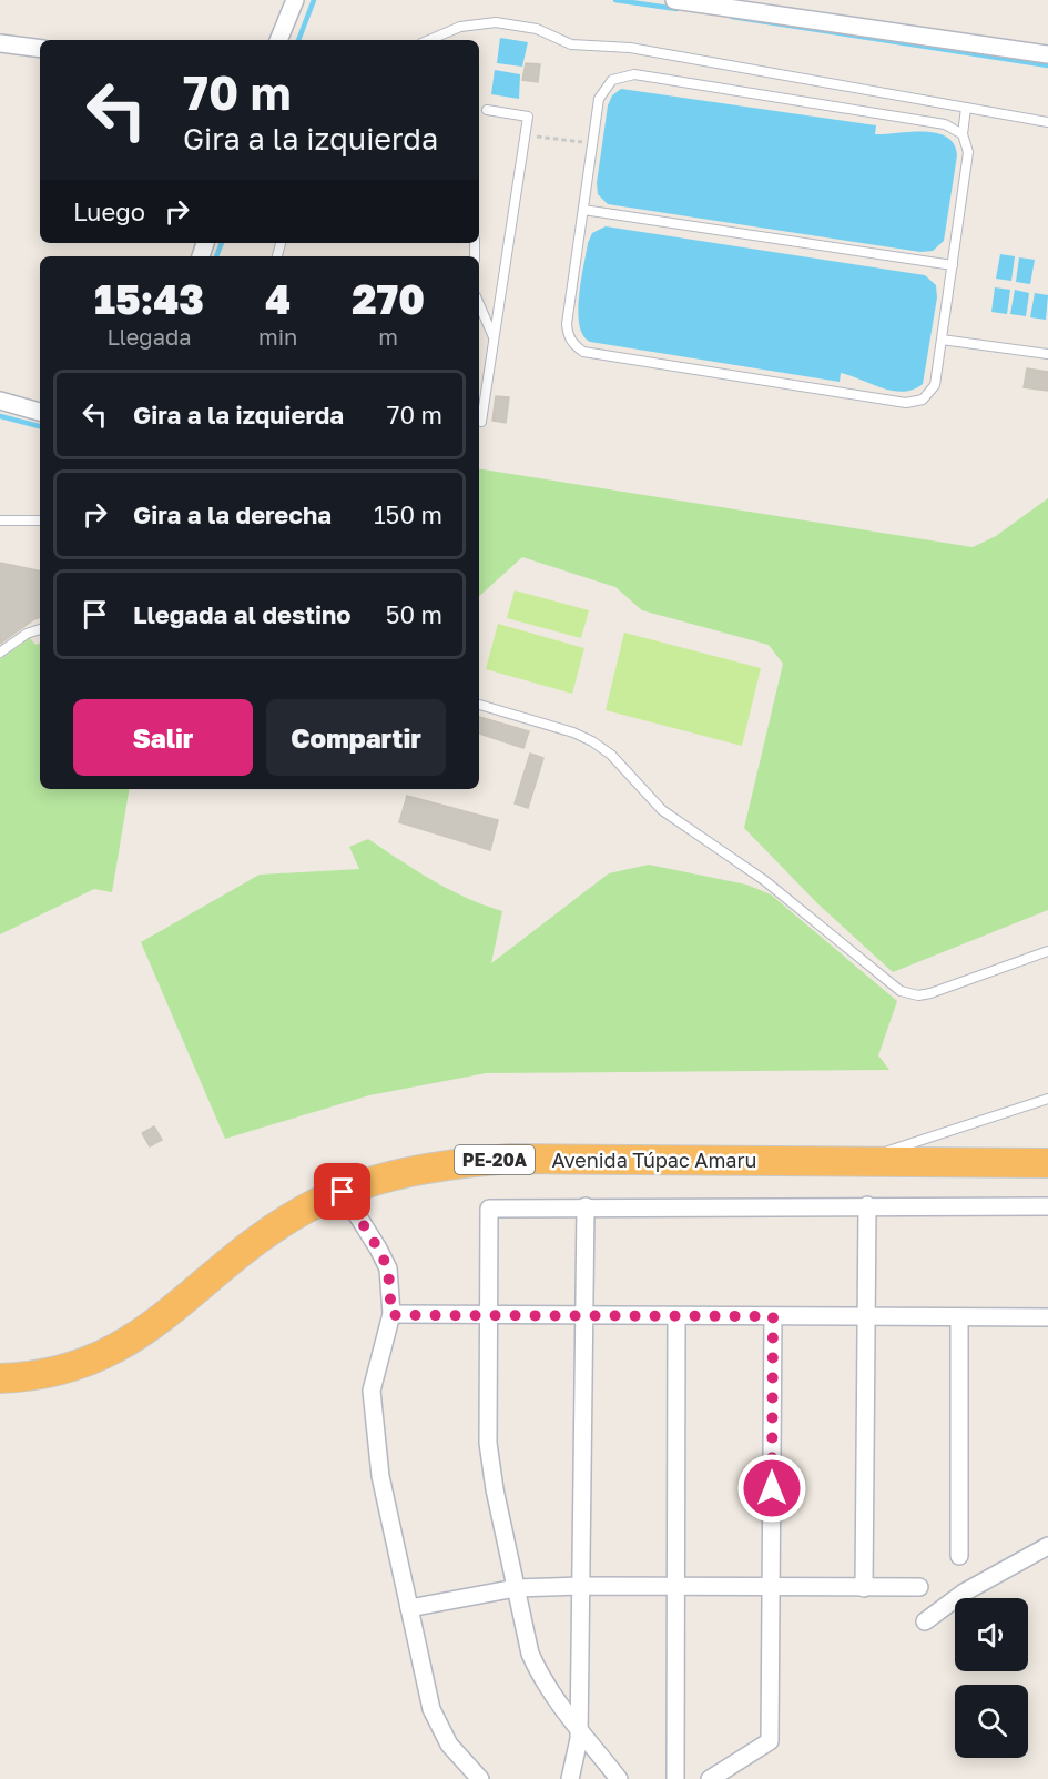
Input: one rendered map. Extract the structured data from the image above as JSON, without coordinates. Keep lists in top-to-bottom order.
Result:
{
  "streets": {
    "highway": ["PE-20A", "Avenida Túpac Amaru"]
  },
  "page": {
    "turn": ["70 m", "Gira a la izquierda"],
    "then": "Luego",
    "eta": [
      "15:43",
      "Llegada",
      "4",
      "min",
      "270",
      "m"
    ],
    "list": [
      {
        "name": "Gira a la izquierda",
        "value": "70 m"
      },
      {
        "name": "Gira a la derecha",
        "value": "150 m"
      },
      {
        "name": "Llegada al destino",
        "value": "50 m"
      }
    ],
    "buttons": ["Salir", "Compartir"]
  }
}
